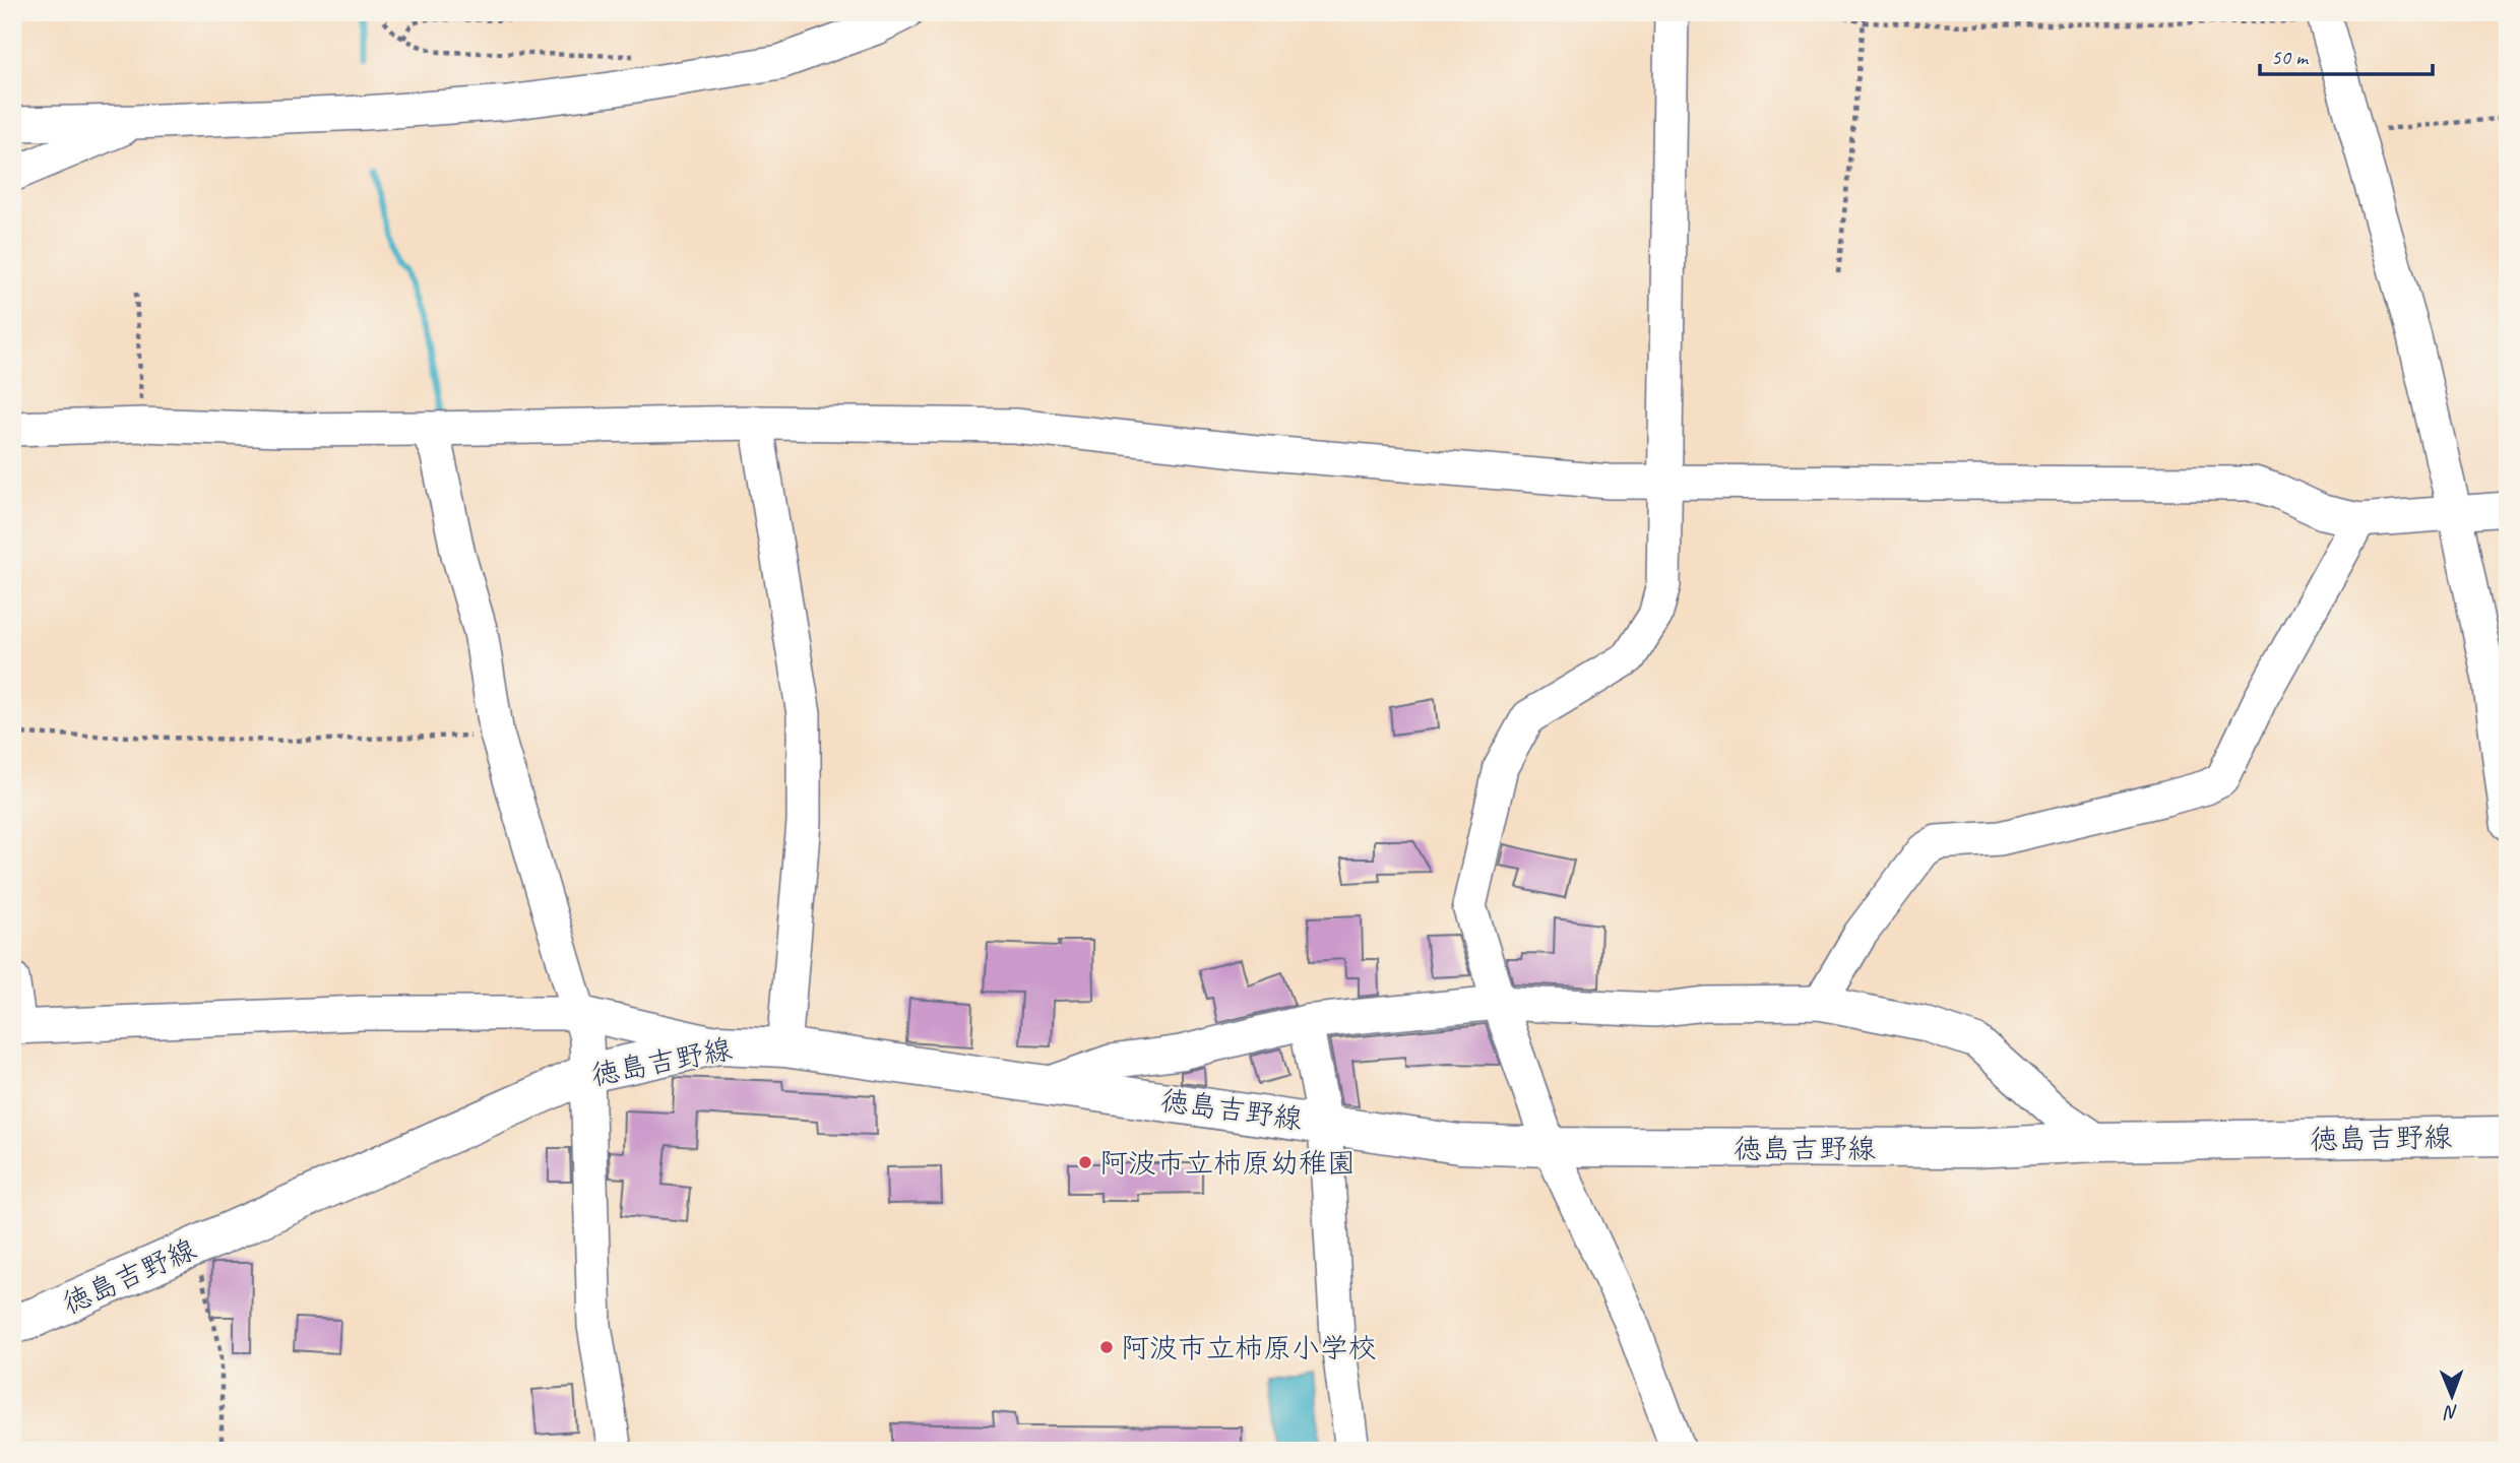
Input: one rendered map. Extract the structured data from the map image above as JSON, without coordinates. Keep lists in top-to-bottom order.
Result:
{
  "streets": {
    "main road": ["徳島吉野線"]
  },
  "places": ["阿波市立柿原幼稚園", "阿波市立柿原小学校"],
  "scale_bar": "50 m",
  "north": "bottom"
}
